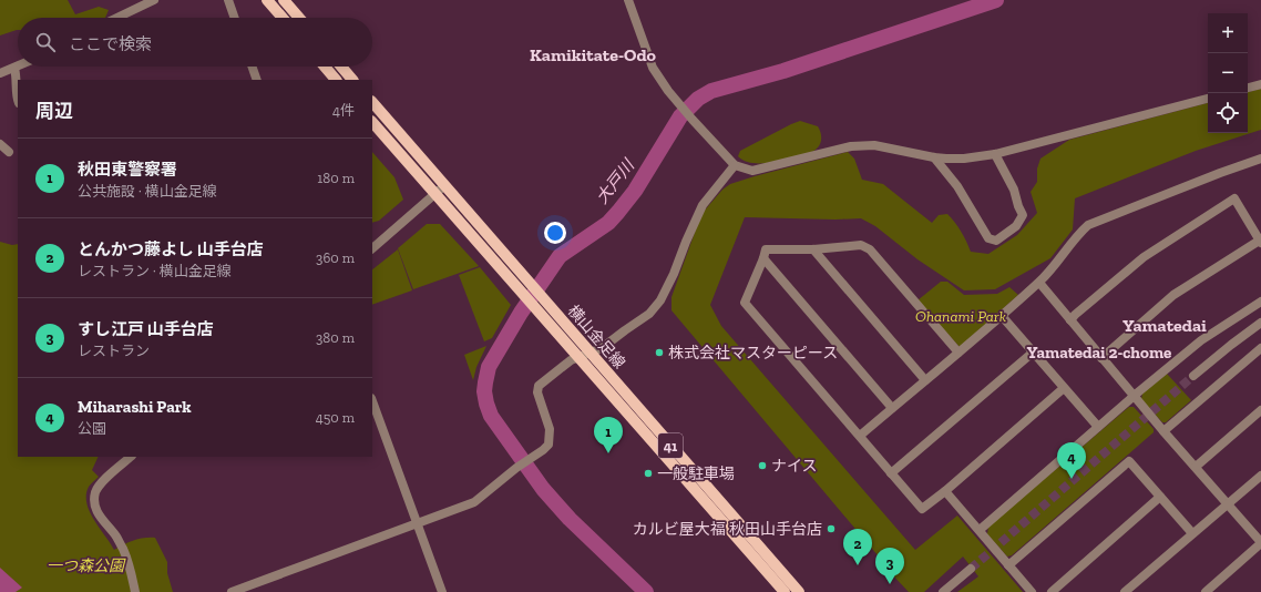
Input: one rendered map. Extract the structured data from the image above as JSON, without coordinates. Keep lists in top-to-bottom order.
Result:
{
  "streets": {
    "main road": ["横山金足線", "41"]
  },
  "districts": ["Kamikitate-Odo", "Yamatedai", "Yamatedai 2-chome"],
  "water": ["大戸川"],
  "parks": ["Ohanami Park", "一つ森公園"],
  "places": [
    "株式会社マスターピース",
    "ナイス",
    "一般駐車場",
    "カルビ屋大福 秋田山手台店"
  ],
  "page": {
    "map_buttons": ["+", "−"],
    "search": "ここで検索",
    "heading": ["周辺", "4件"],
    "list": [
      {
        "mark": "1",
        "name": "秋田東警察署",
        "note": "公共施設 · 横山金足線",
        "value": "180 m"
      },
      {
        "mark": "2",
        "name": "とんかつ藤よし 山手台店",
        "note": "レストラン · 横山金足線",
        "value": "360 m"
      },
      {
        "mark": "3",
        "name": "すし江戸 山手台店",
        "note": "レストラン",
        "value": "380 m"
      },
      {
        "mark": "4",
        "name": "Miharashi Park",
        "note": "公園",
        "value": "450 m"
      }
    ],
    "pins": [
      "1",
      "4",
      "2",
      "3"
    ]
  }
}
